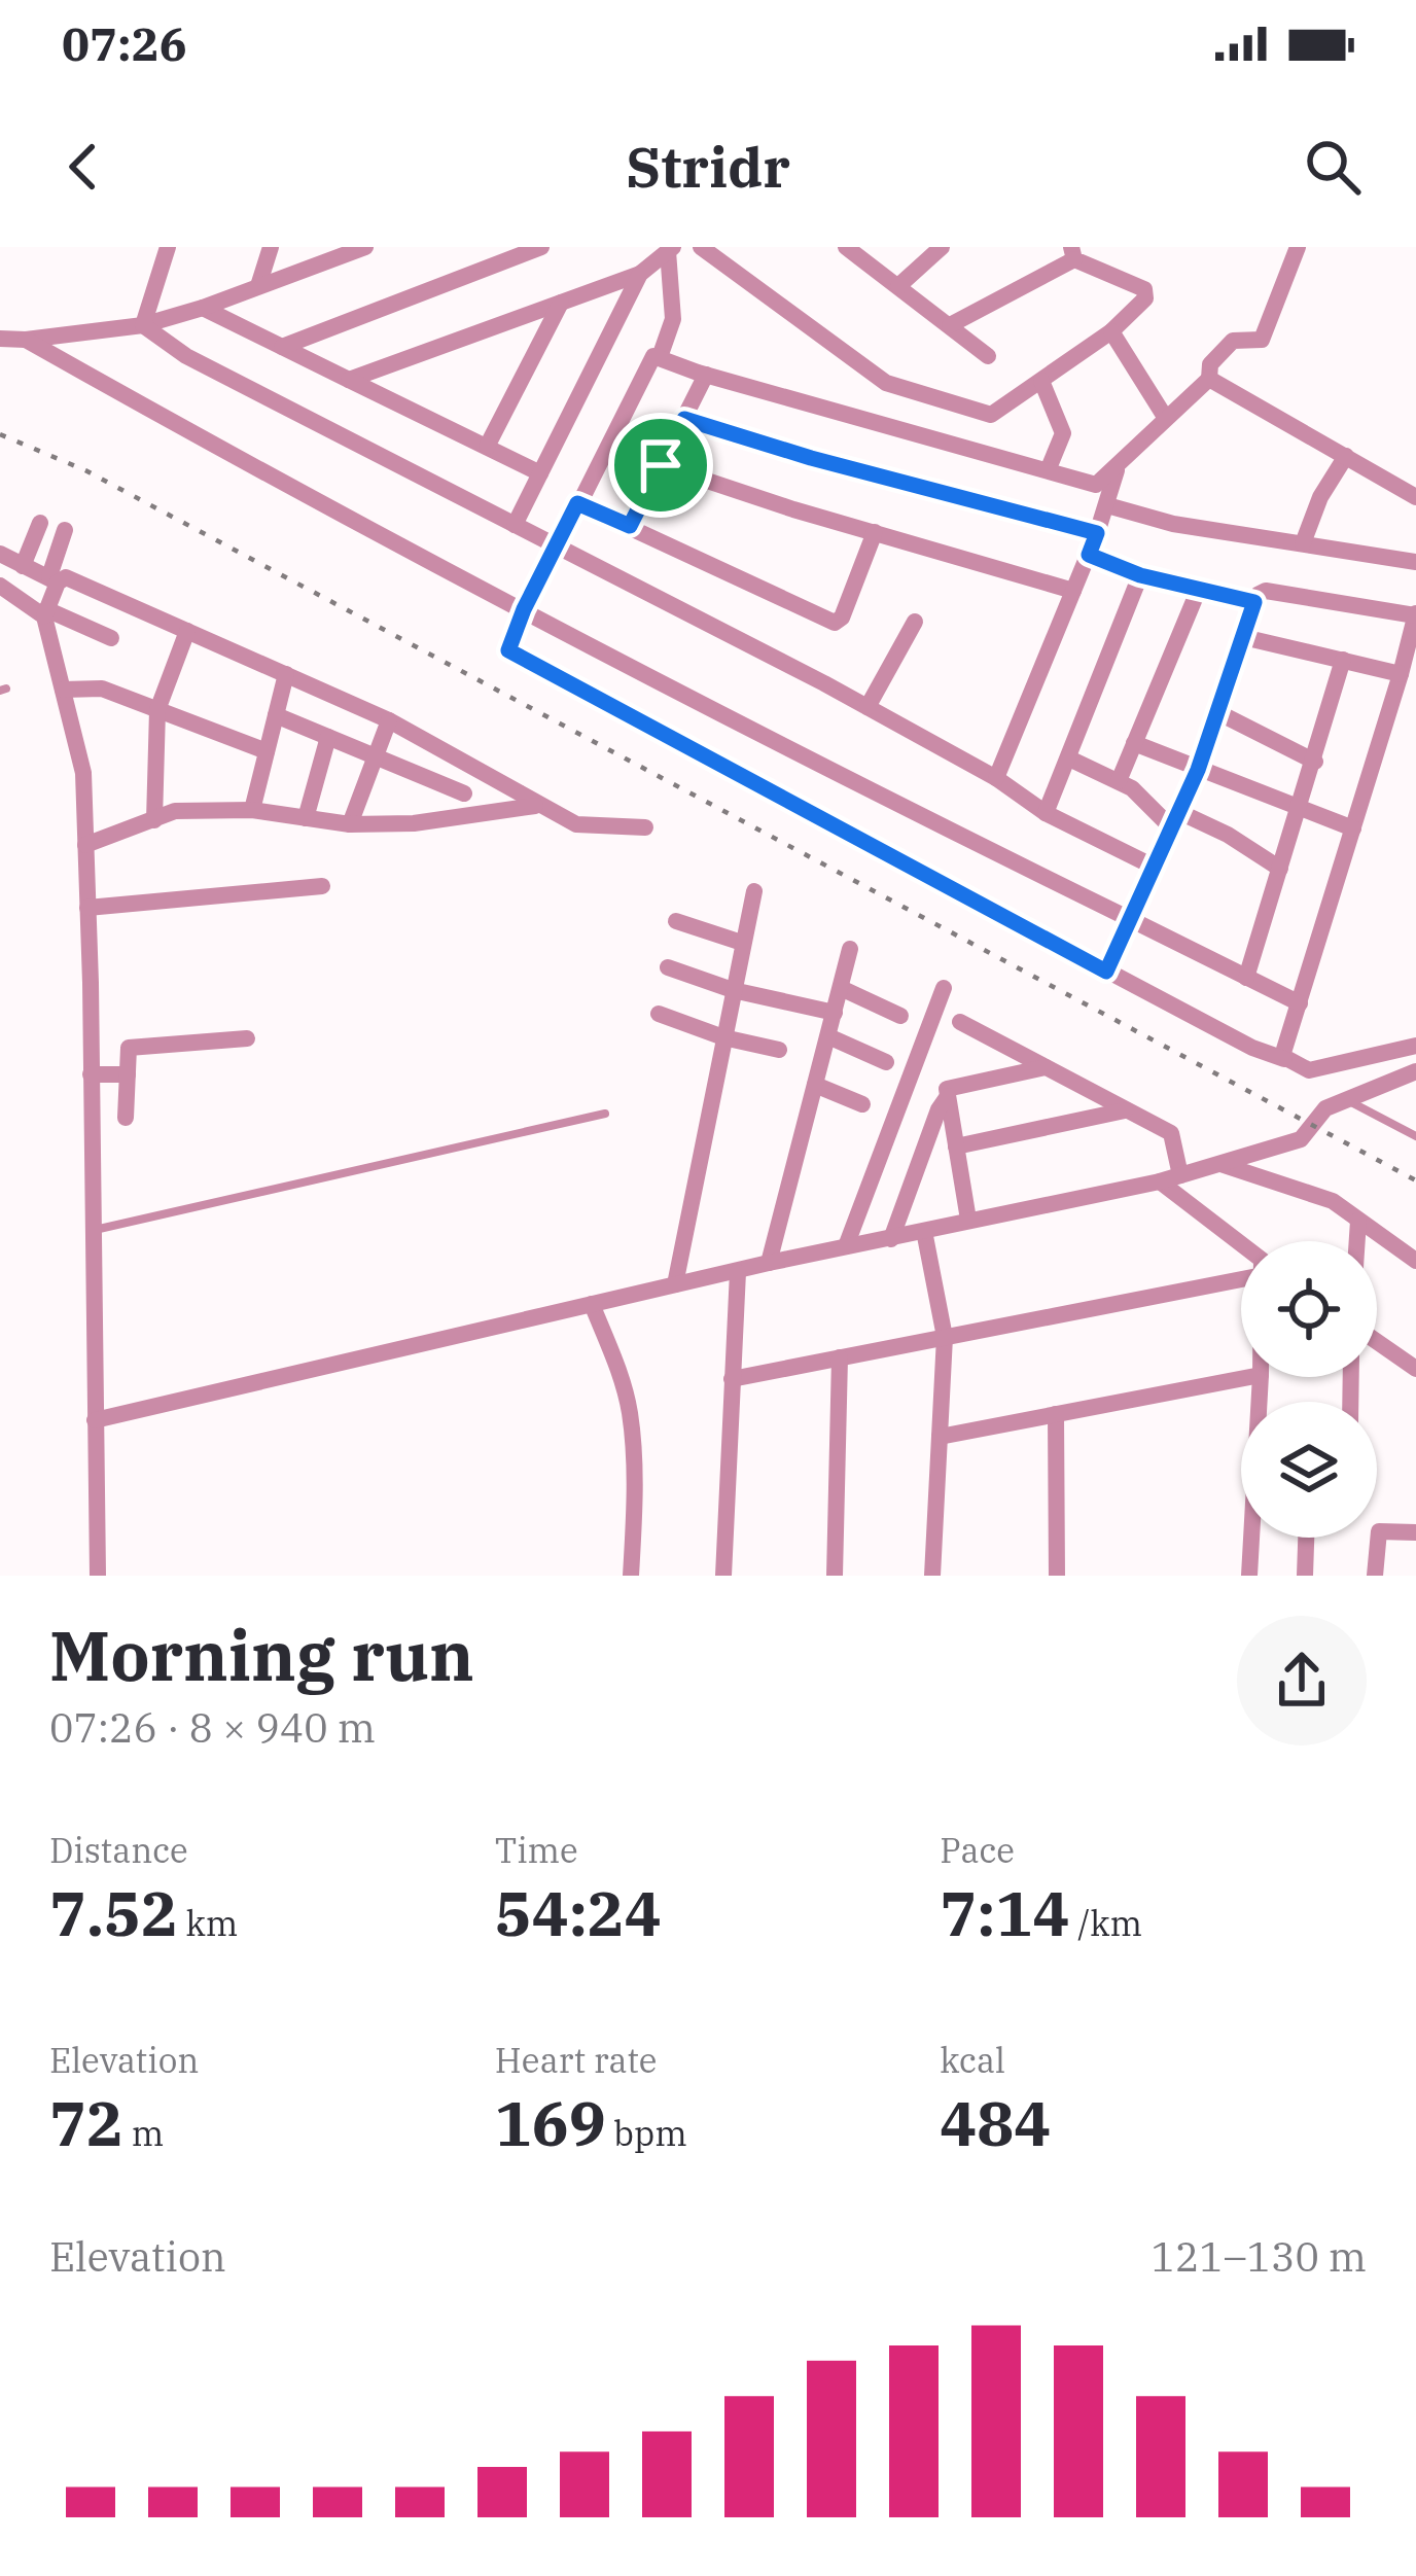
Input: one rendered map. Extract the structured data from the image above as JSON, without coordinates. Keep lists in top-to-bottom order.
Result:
{
  "page": {
    "status": "07:26",
    "header": "Stridr",
    "heading": ["Morning run", "07:26 · 8 × 940 m"],
    "stats": [
      ["Distance", "7.52 km"],
      ["Time", "54:24"],
      ["Pace", "7:14 /km"],
      ["Elevation", "72 m"],
      ["Heart rate", "169 bpm"],
      ["kcal", "484"]
    ],
    "chart": ["Elevation", "121–130 m"]
  }
}
